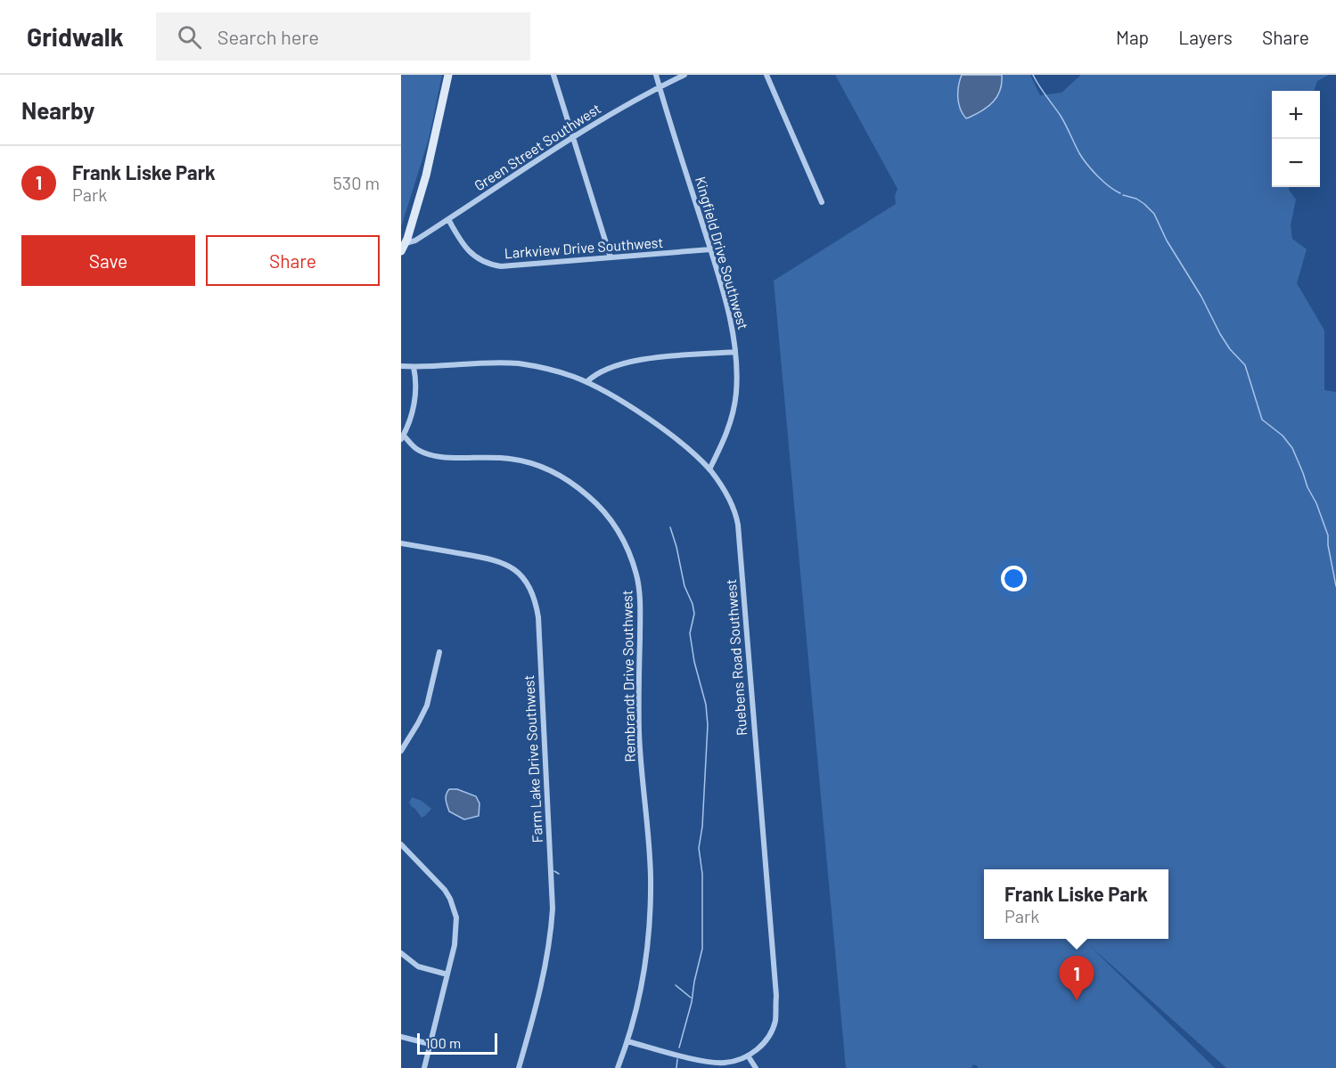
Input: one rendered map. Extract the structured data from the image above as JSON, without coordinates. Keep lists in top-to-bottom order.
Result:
{
  "streets": {
    "street": [
      "Green Street Southwest",
      "Larkview Drive Southwest",
      "Kingfield Drive Southwest",
      "Ruebens Road Southwest",
      "Rembrandt Drive Southwest",
      "Farm Lake Drive Southwest"
    ]
  },
  "crossings": [
    ["Green Street Southwest", "Larkview Drive Southwest"],
    ["Green Street Southwest", "Kingfield Drive Southwest"],
    ["Larkview Drive Southwest", "Kingfield Drive Southwest"],
    ["Kingfield Drive Southwest", "Ruebens Road Southwest"],
    ["Ruebens Road Southwest", "Rembrandt Drive Southwest"]
  ],
  "scale_bar": "100 m",
  "page": {
    "header": "Gridwalk",
    "search": "Search here",
    "nav": ["Map", "Layers", "Share"],
    "heading": "Nearby",
    "map_buttons": ["+", "−"],
    "list": [
      {
        "mark": "1",
        "name": "Frank Liske Park",
        "note": "Park",
        "value": "530 m"
      }
    ],
    "buttons": ["Save", "Share"],
    "popup": ["Frank Liske Park", "Park"],
    "pins": "1",
    "scale": "100 m"
  }
}
